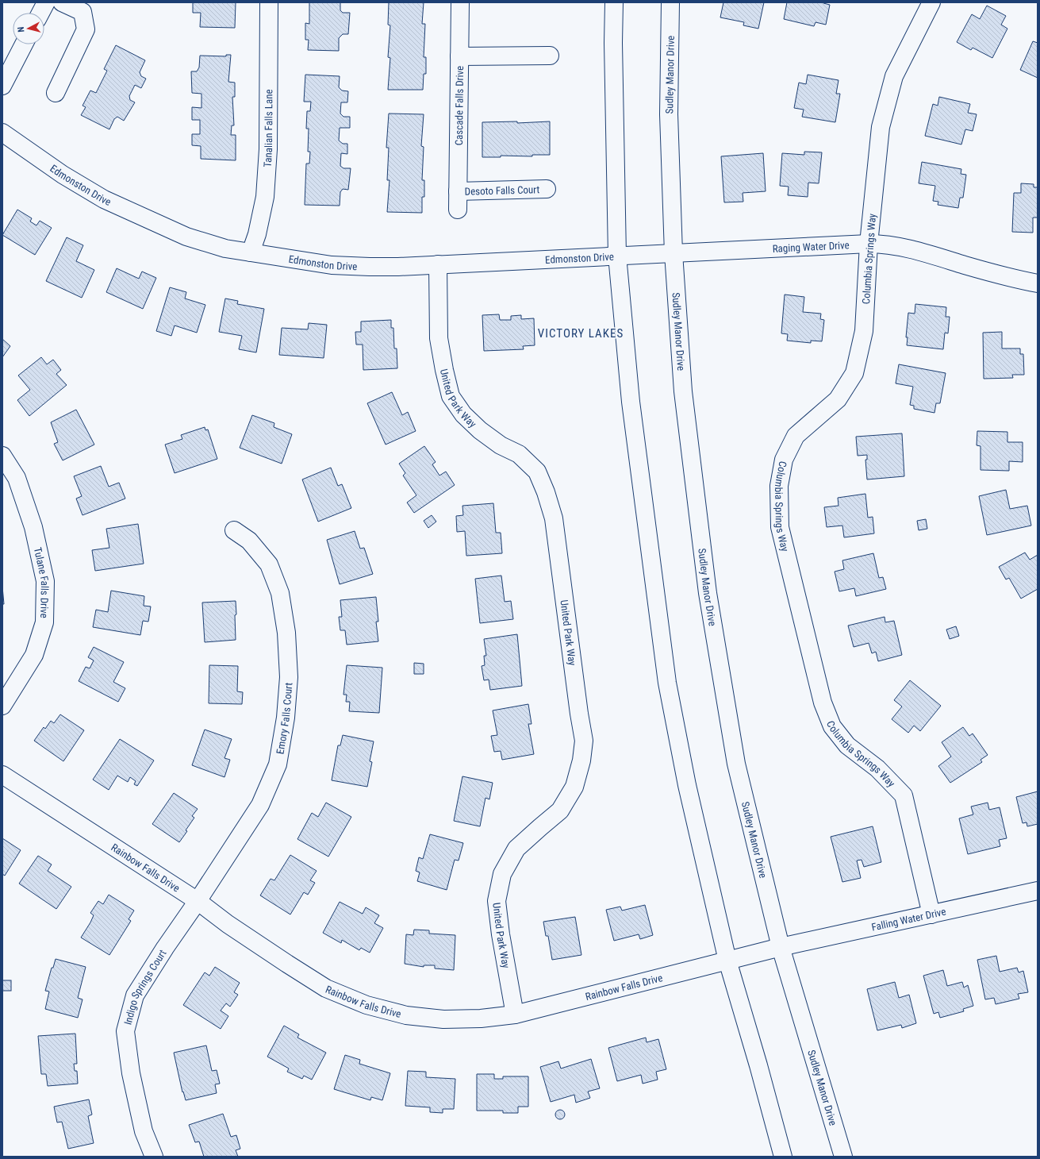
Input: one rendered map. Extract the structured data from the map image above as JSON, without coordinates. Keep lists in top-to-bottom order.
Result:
{
  "streets": {
    "street": [
      "Sudley Manor Drive",
      "Cascade Falls Drive",
      "Tanalian Falls Lane",
      "Edmonston Drive",
      "Desoto Falls Court",
      "Raging Water Drive",
      "Columbia Springs Way",
      "United Park Way",
      "Tulane Falls Drive",
      "Emory Falls Court",
      "Rainbow Falls Drive",
      "Falling Water Drive",
      "Indigo Springs Court"
    ]
  },
  "crossings": [
    ["Sudley Manor Drive", "Edmonston Drive"],
    ["Sudley Manor Drive", "Raging Water Drive"],
    ["Sudley Manor Drive", "Rainbow Falls Drive"],
    ["Sudley Manor Drive", "Falling Water Drive"],
    ["Cascade Falls Drive", "Desoto Falls Court"],
    ["Tanalian Falls Lane", "Edmonston Drive"],
    ["Edmonston Drive", "Raging Water Drive"],
    ["Edmonston Drive", "United Park Way"],
    ["Raging Water Drive", "Columbia Springs Way"],
    ["Columbia Springs Way", "Falling Water Drive"],
    ["United Park Way", "Rainbow Falls Drive"],
    ["Emory Falls Court", "Rainbow Falls Drive"],
    ["Emory Falls Court", "Indigo Springs Court"],
    ["Rainbow Falls Drive", "Falling Water Drive"],
    ["Rainbow Falls Drive", "Indigo Springs Court"]
  ],
  "districts": ["VICTORY LAKES"],
  "north": "left"
}
